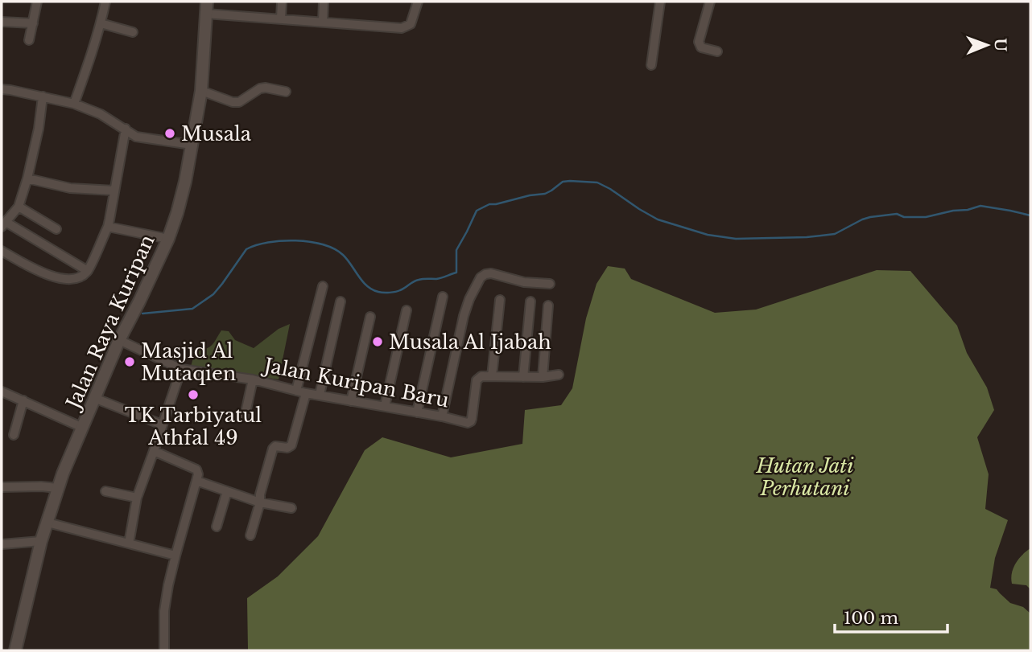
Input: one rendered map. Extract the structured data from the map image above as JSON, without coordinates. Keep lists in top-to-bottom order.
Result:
{
  "streets": {
    "street": ["Jalan Raya Kuripan", "Jalan Kuripan Baru"]
  },
  "crossings": [
    ["Jalan Raya Kuripan", "Jalan Kuripan Baru"]
  ],
  "parks": ["Hutan Jati Perhutani"],
  "places": [
    "Musala",
    "Musala Al Ijabah",
    "Masjid Al Mutaqien",
    "TK Tarbiyatul Athfal 49"
  ],
  "scale_bar": "100 m",
  "north": "right"
}
